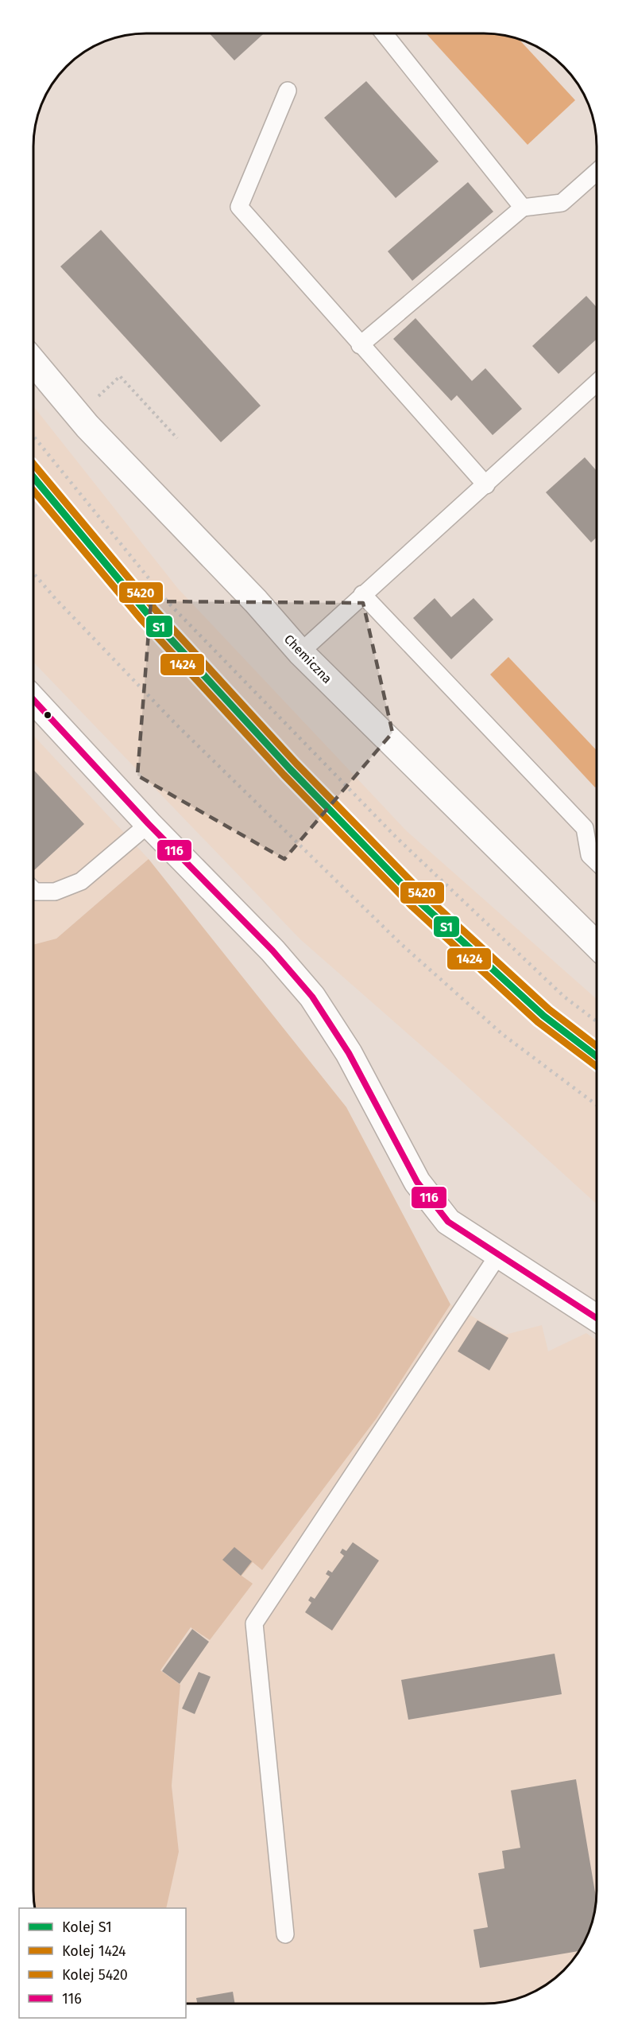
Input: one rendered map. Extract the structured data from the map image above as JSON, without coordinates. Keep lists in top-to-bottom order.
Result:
{
  "streets": {
    "street": ["Chemiczna"]
  },
  "lines": [
    "rail line 5420",
    "rail line S1",
    "rail line 1424",
    "transit line 116"
  ],
  "legend": [
    "Kolej S1",
    "Kolej 1424",
    "Kolej 5420",
    "116"
  ]
}
